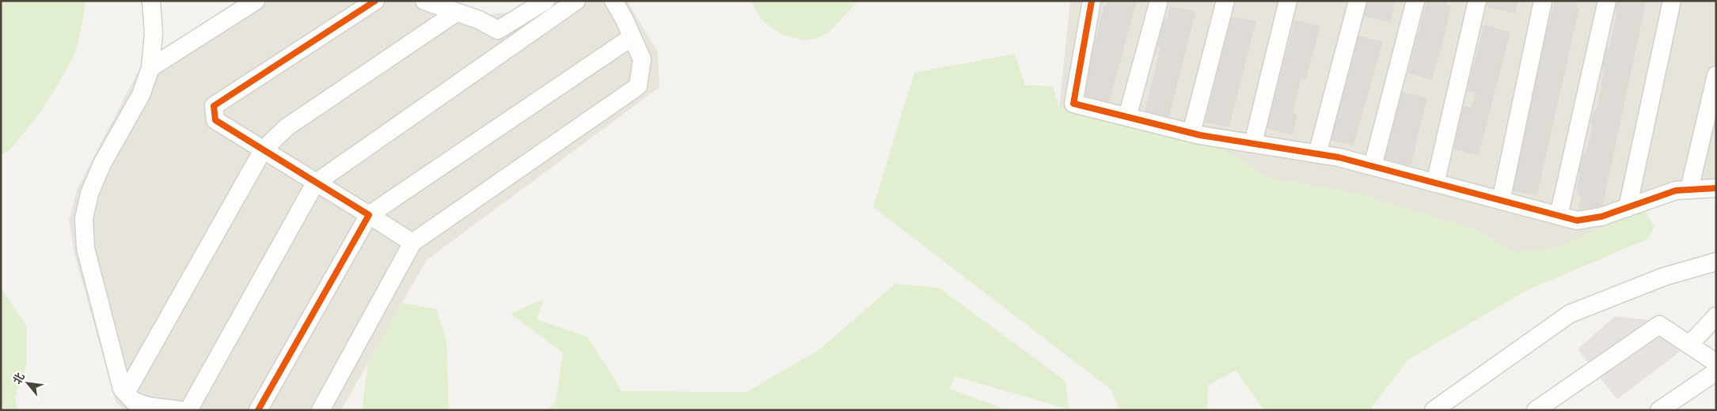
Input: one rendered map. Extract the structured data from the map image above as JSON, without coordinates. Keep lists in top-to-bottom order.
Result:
{
  "north": "top left"
}
